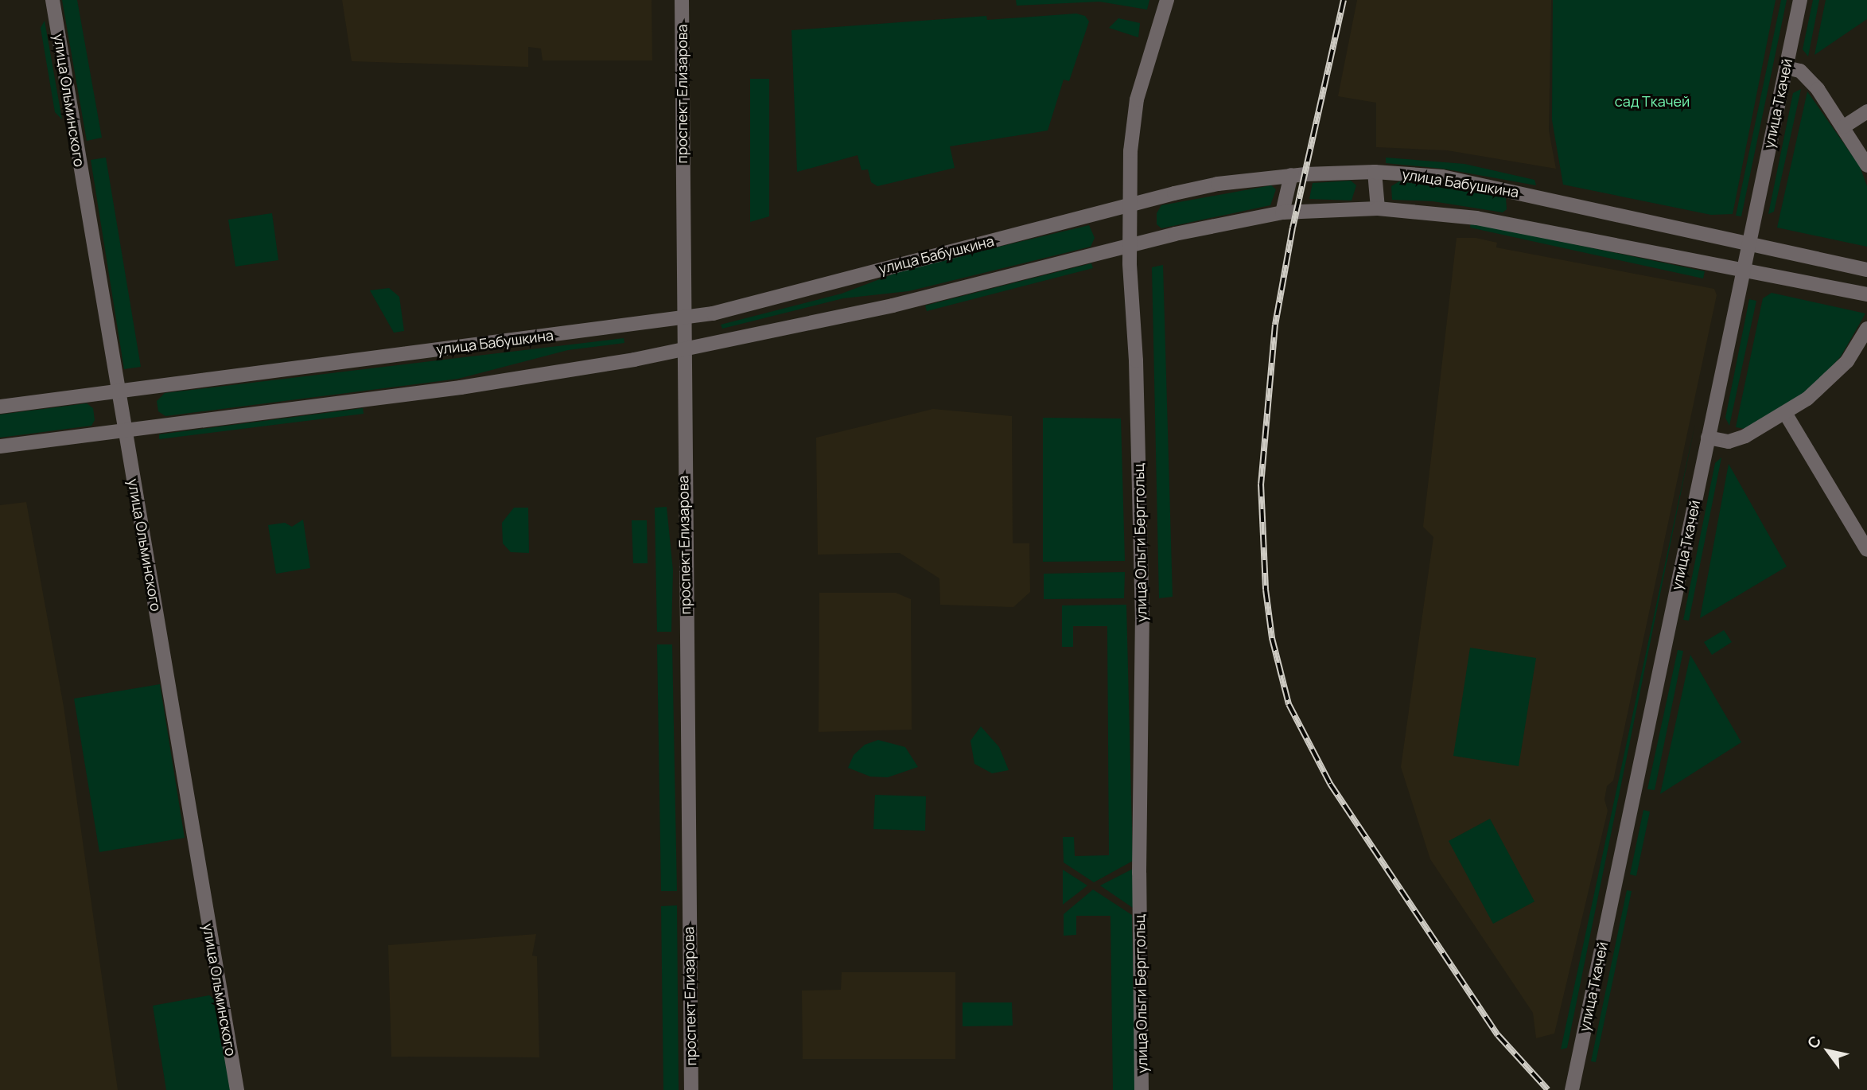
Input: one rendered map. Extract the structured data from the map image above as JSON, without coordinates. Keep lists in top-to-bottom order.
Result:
{
  "streets": {
    "street": [
      "проспект Елизарова",
      "улица Ольминского",
      "улица Ткачей",
      "улица Бабушкина",
      "улица Ольги Берггольц"
    ]
  },
  "crossings": [
    ["проспект Елизарова", "улица Бабушкина"],
    ["улица Ольминского", "улица Бабушкина"],
    ["улица Ткачей", "улица Бабушкина"],
    ["улица Бабушкина", "улица Ольги Берггольц"]
  ],
  "parks": ["сад Ткачей"],
  "north": "top left"
}
